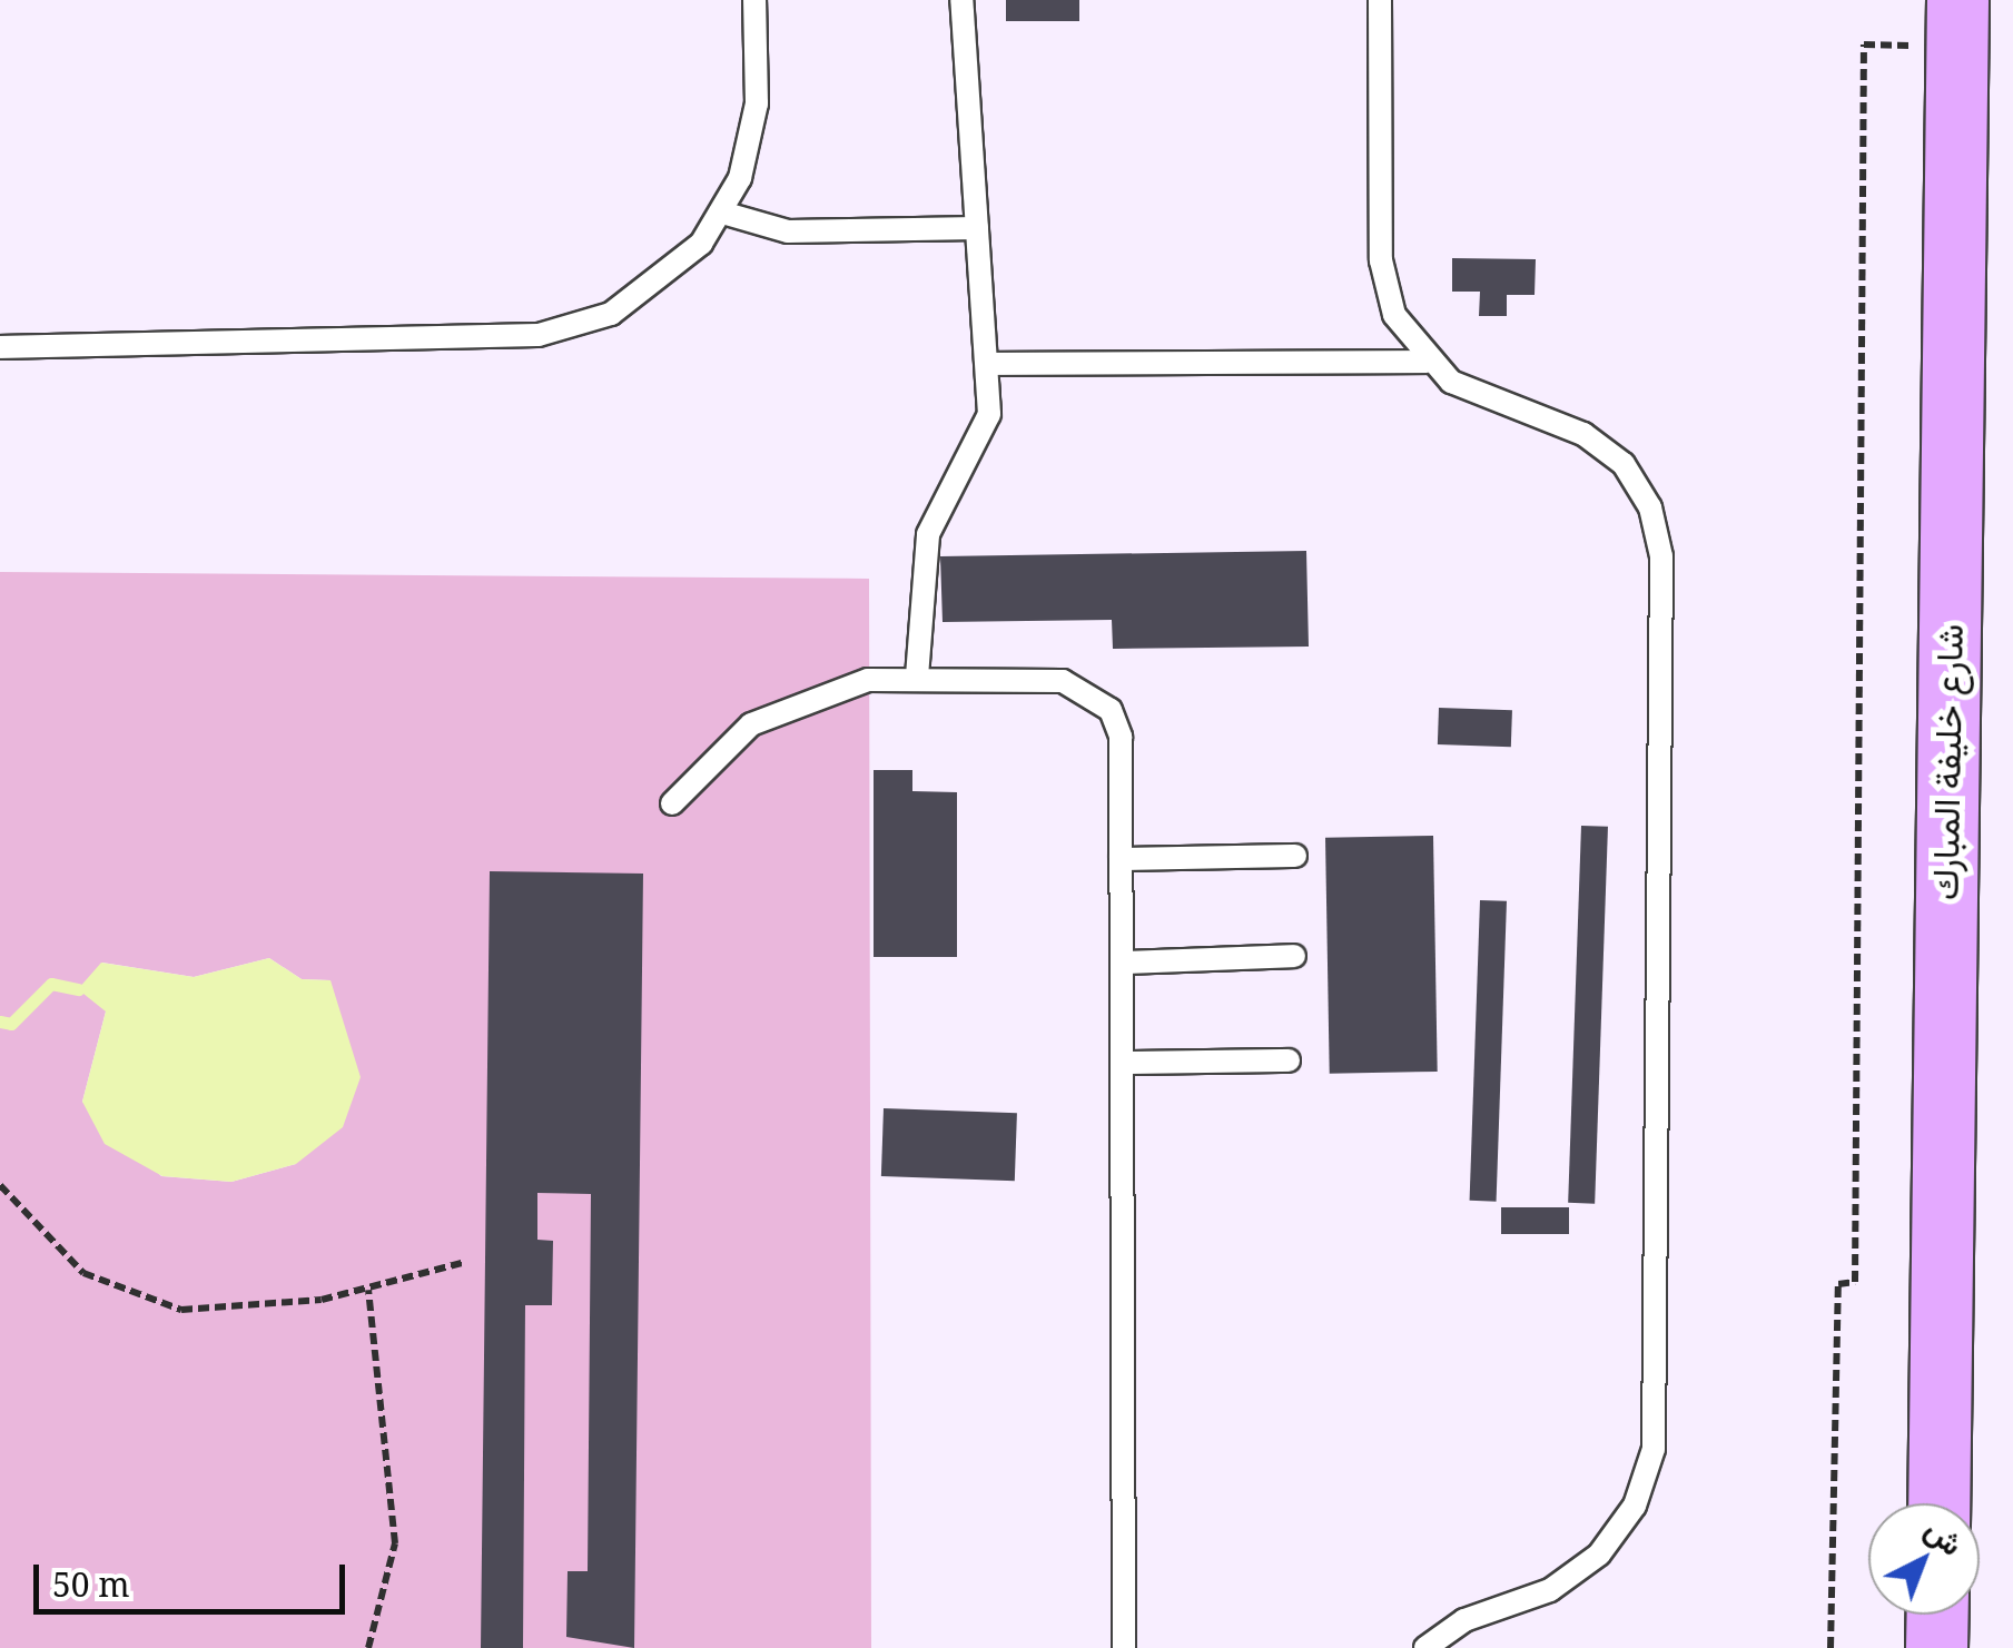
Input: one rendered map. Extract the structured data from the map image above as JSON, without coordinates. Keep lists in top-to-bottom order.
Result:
{
  "streets": {
    "main road": ["شارع خليفة المبارك"]
  },
  "scale_bar": "50 m",
  "north": "top right"
}
